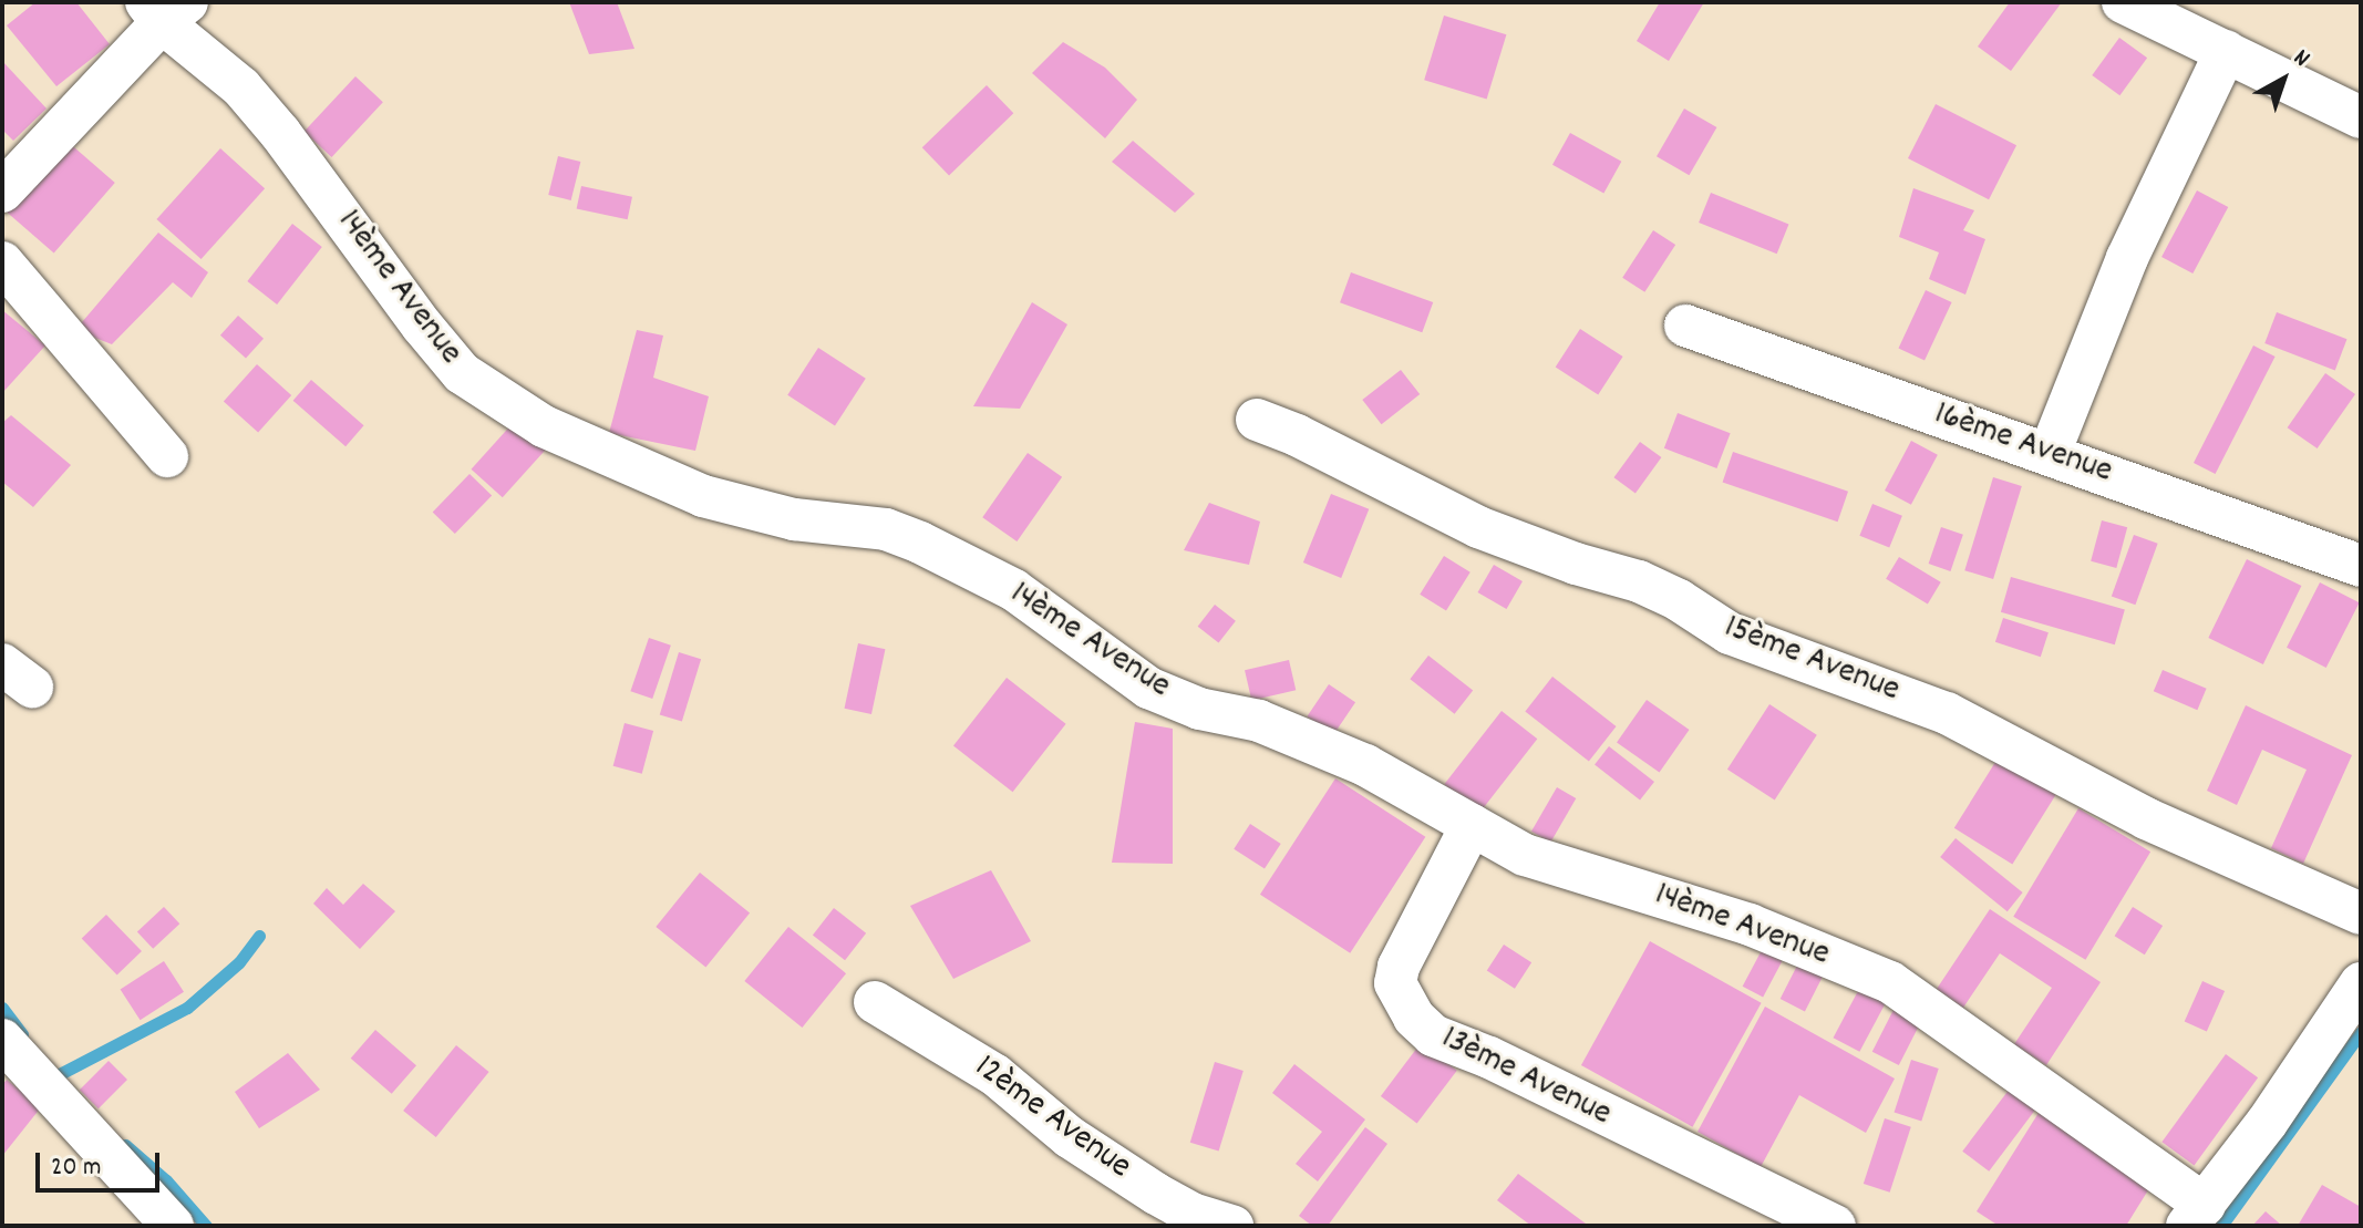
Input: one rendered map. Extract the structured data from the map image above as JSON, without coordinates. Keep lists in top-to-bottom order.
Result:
{
  "streets": {
    "street": [
      "14ème Avenue",
      "16ème Avenue",
      "15ème Avenue",
      "13ème Avenue",
      "12ème Avenue"
    ]
  },
  "crossings": [
    ["14ème Avenue", "13ème Avenue"]
  ],
  "scale_bar": "20 m",
  "north": "top right"
}
